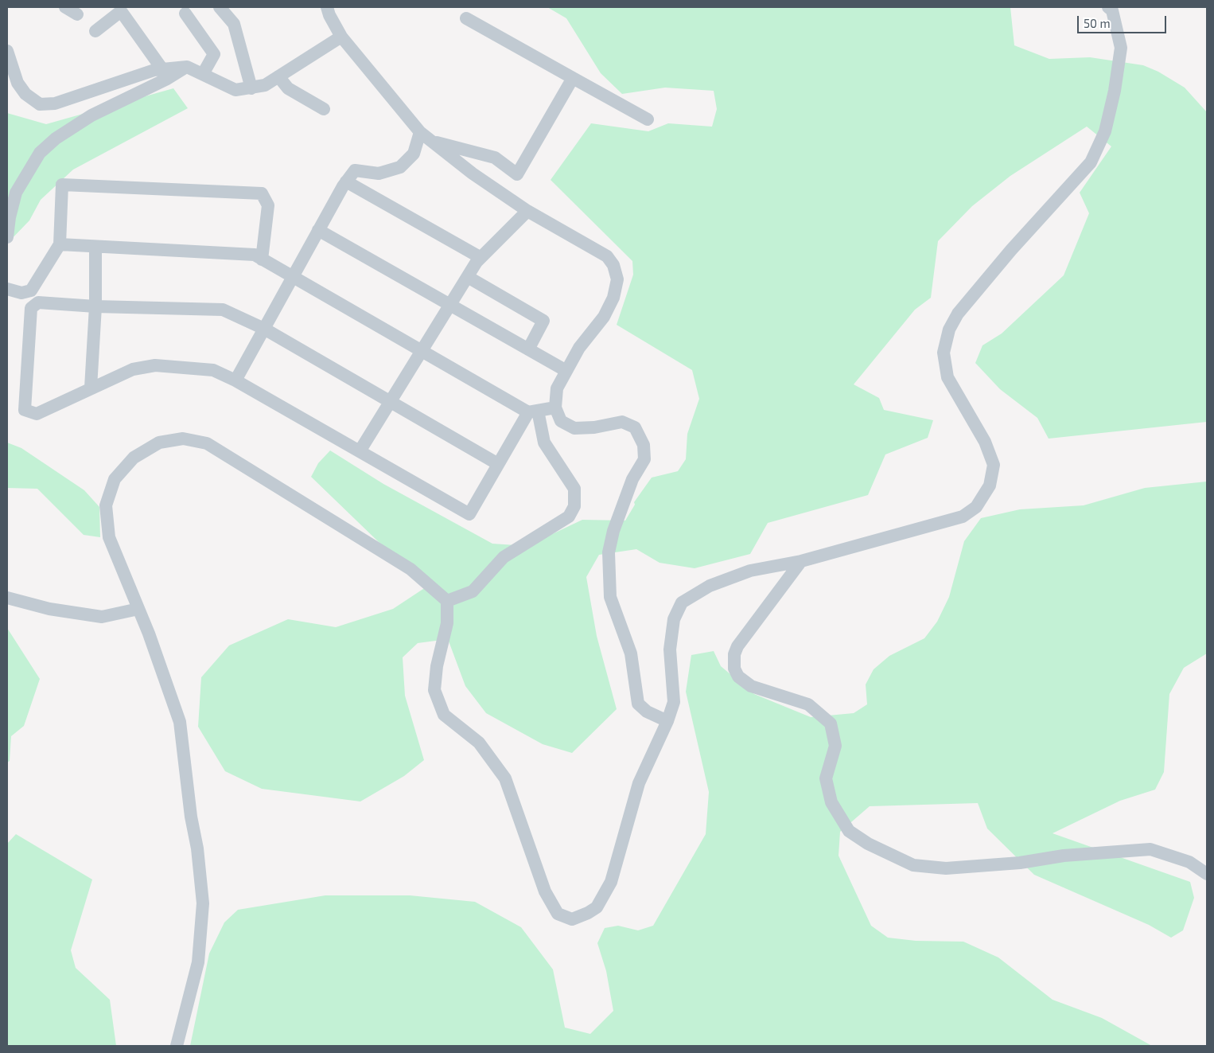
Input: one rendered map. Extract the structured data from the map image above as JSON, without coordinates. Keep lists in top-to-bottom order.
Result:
{
  "scale_bar": "50 m"
}
